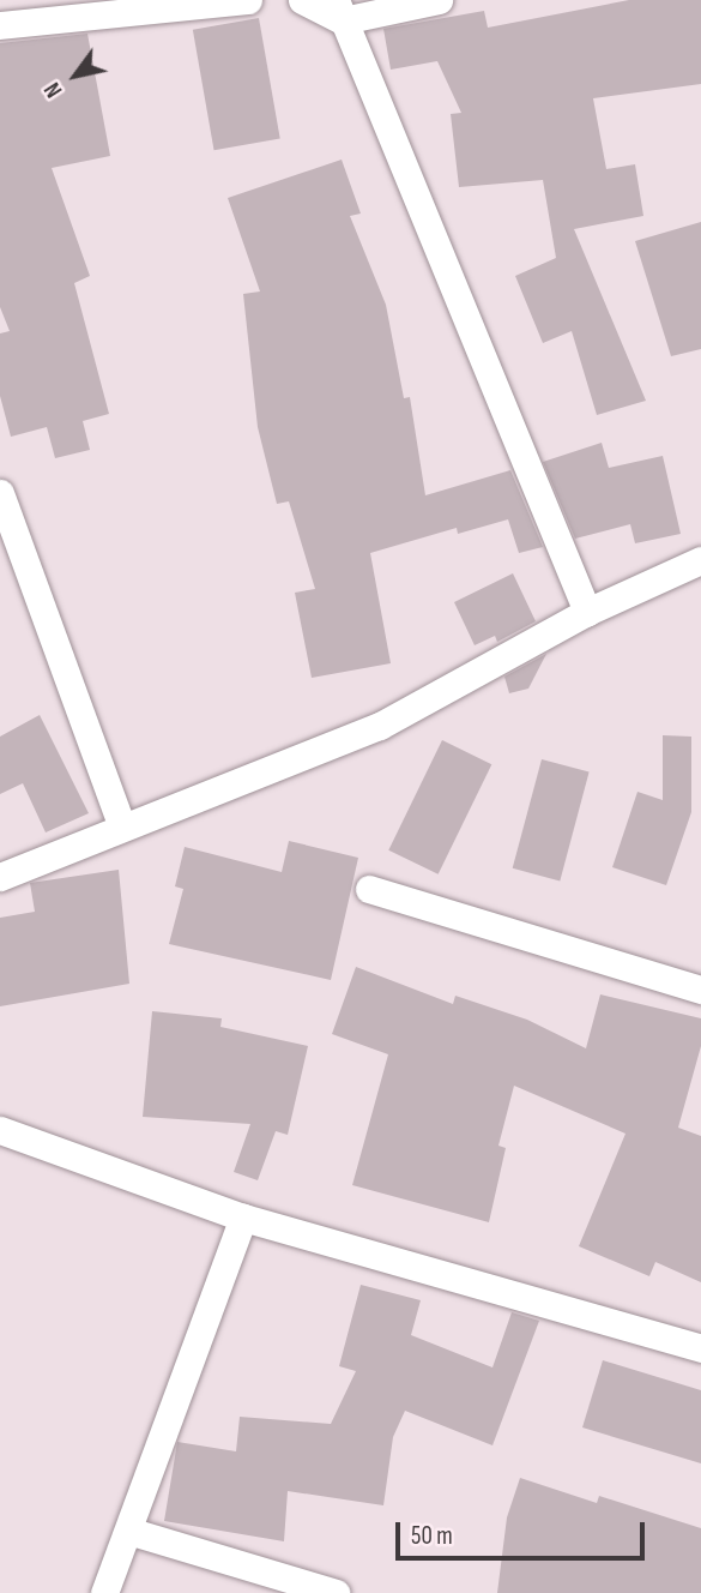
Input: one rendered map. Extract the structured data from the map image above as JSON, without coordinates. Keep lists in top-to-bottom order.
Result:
{
  "scale_bar": "50 m",
  "north": "bottom left"
}
